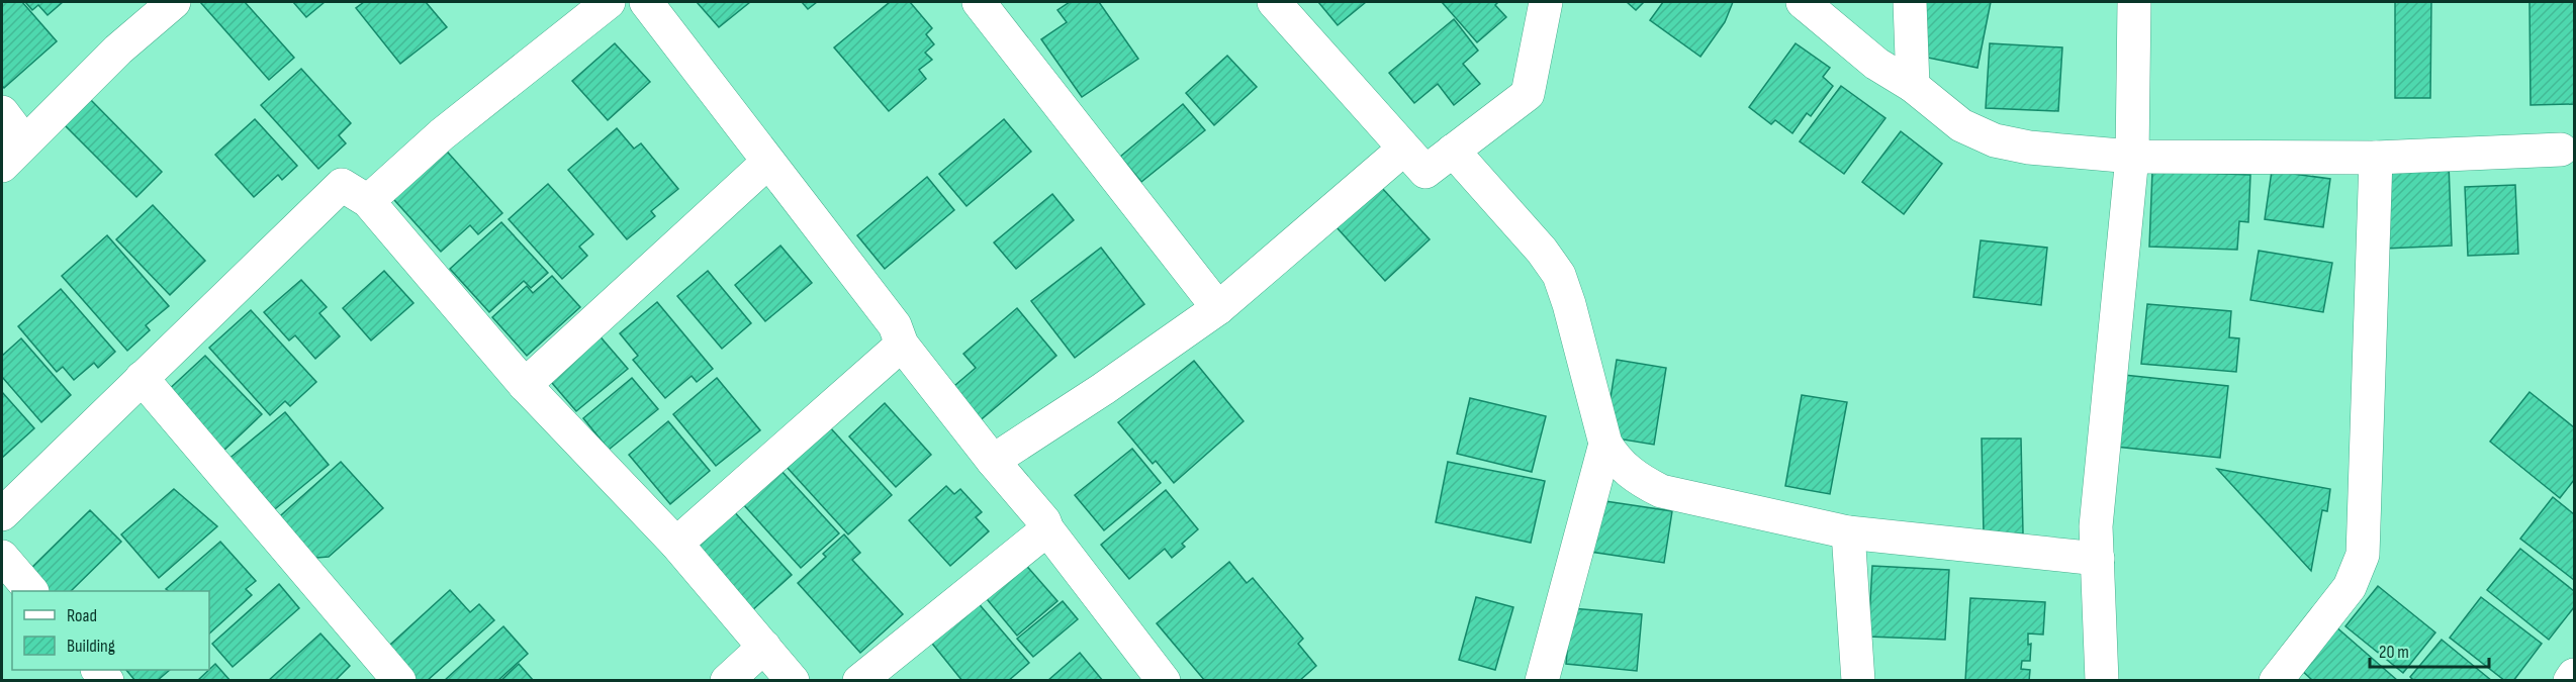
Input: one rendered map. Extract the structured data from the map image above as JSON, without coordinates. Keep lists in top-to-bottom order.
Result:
{
  "legend": ["Road", "Building"],
  "scale_bar": "20 m"
}
